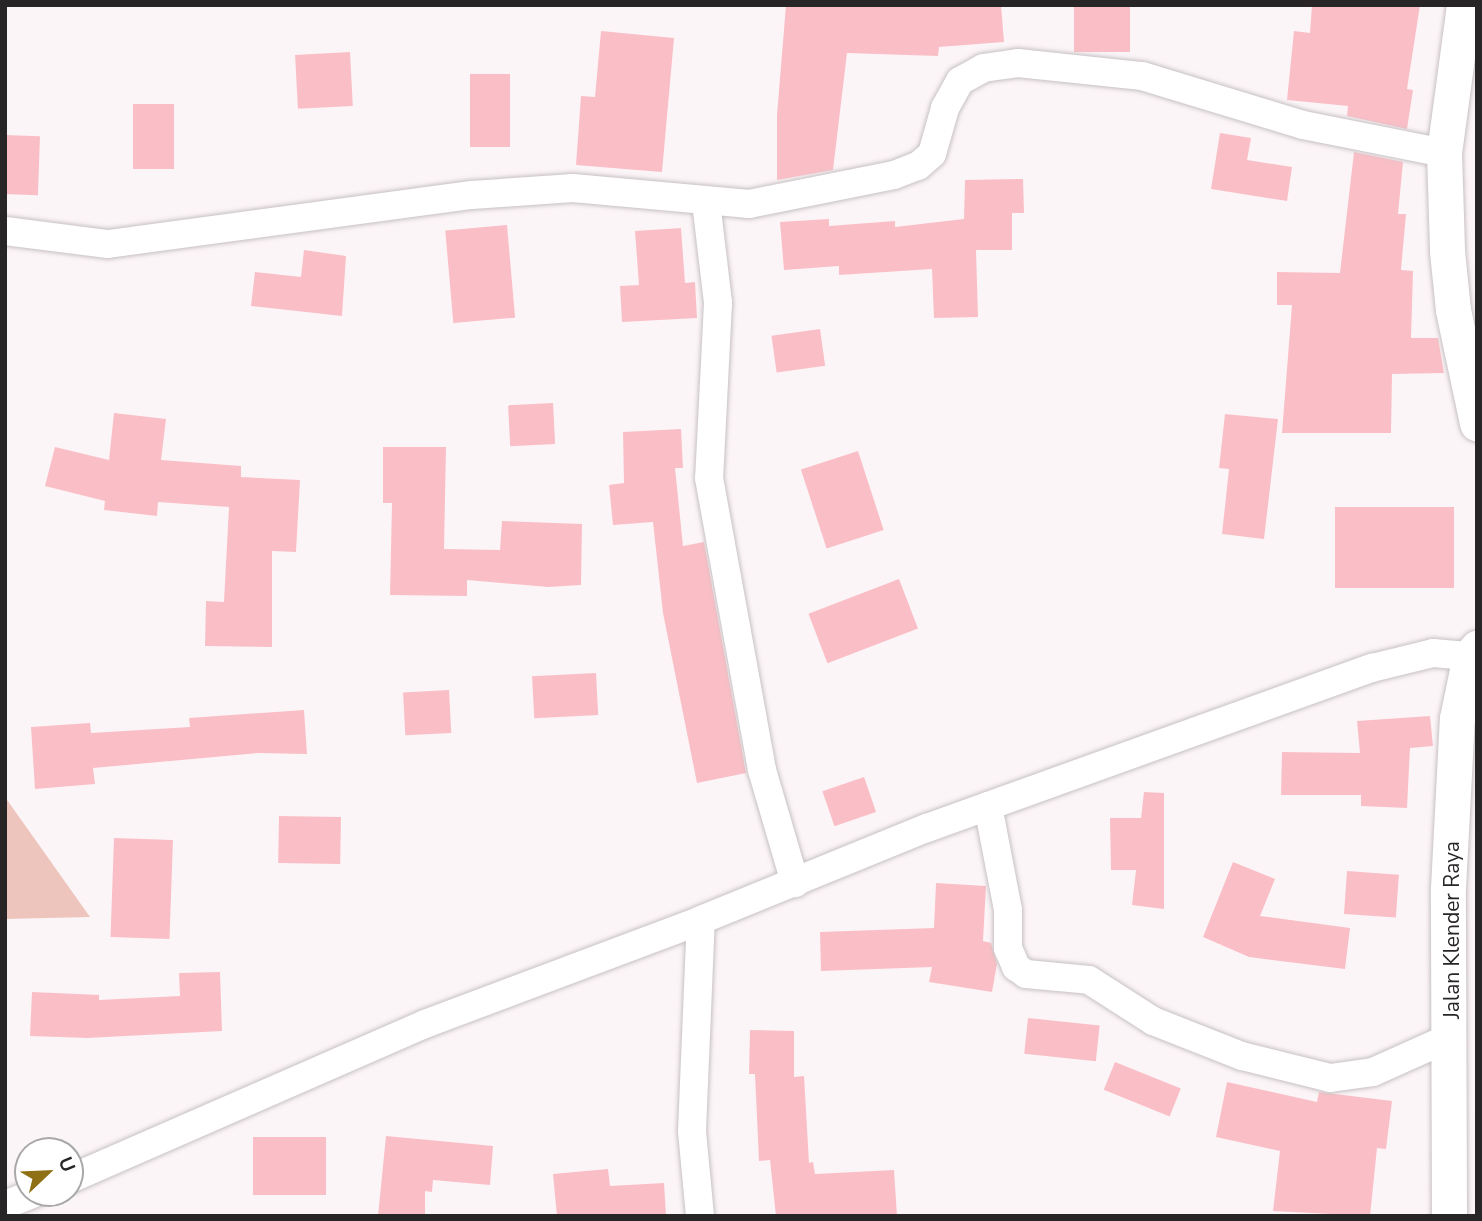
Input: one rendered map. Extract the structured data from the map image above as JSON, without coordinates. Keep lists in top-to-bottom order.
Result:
{
  "streets": {
    "street": ["Jalan Klender Raya"]
  },
  "north": "top right"
}
